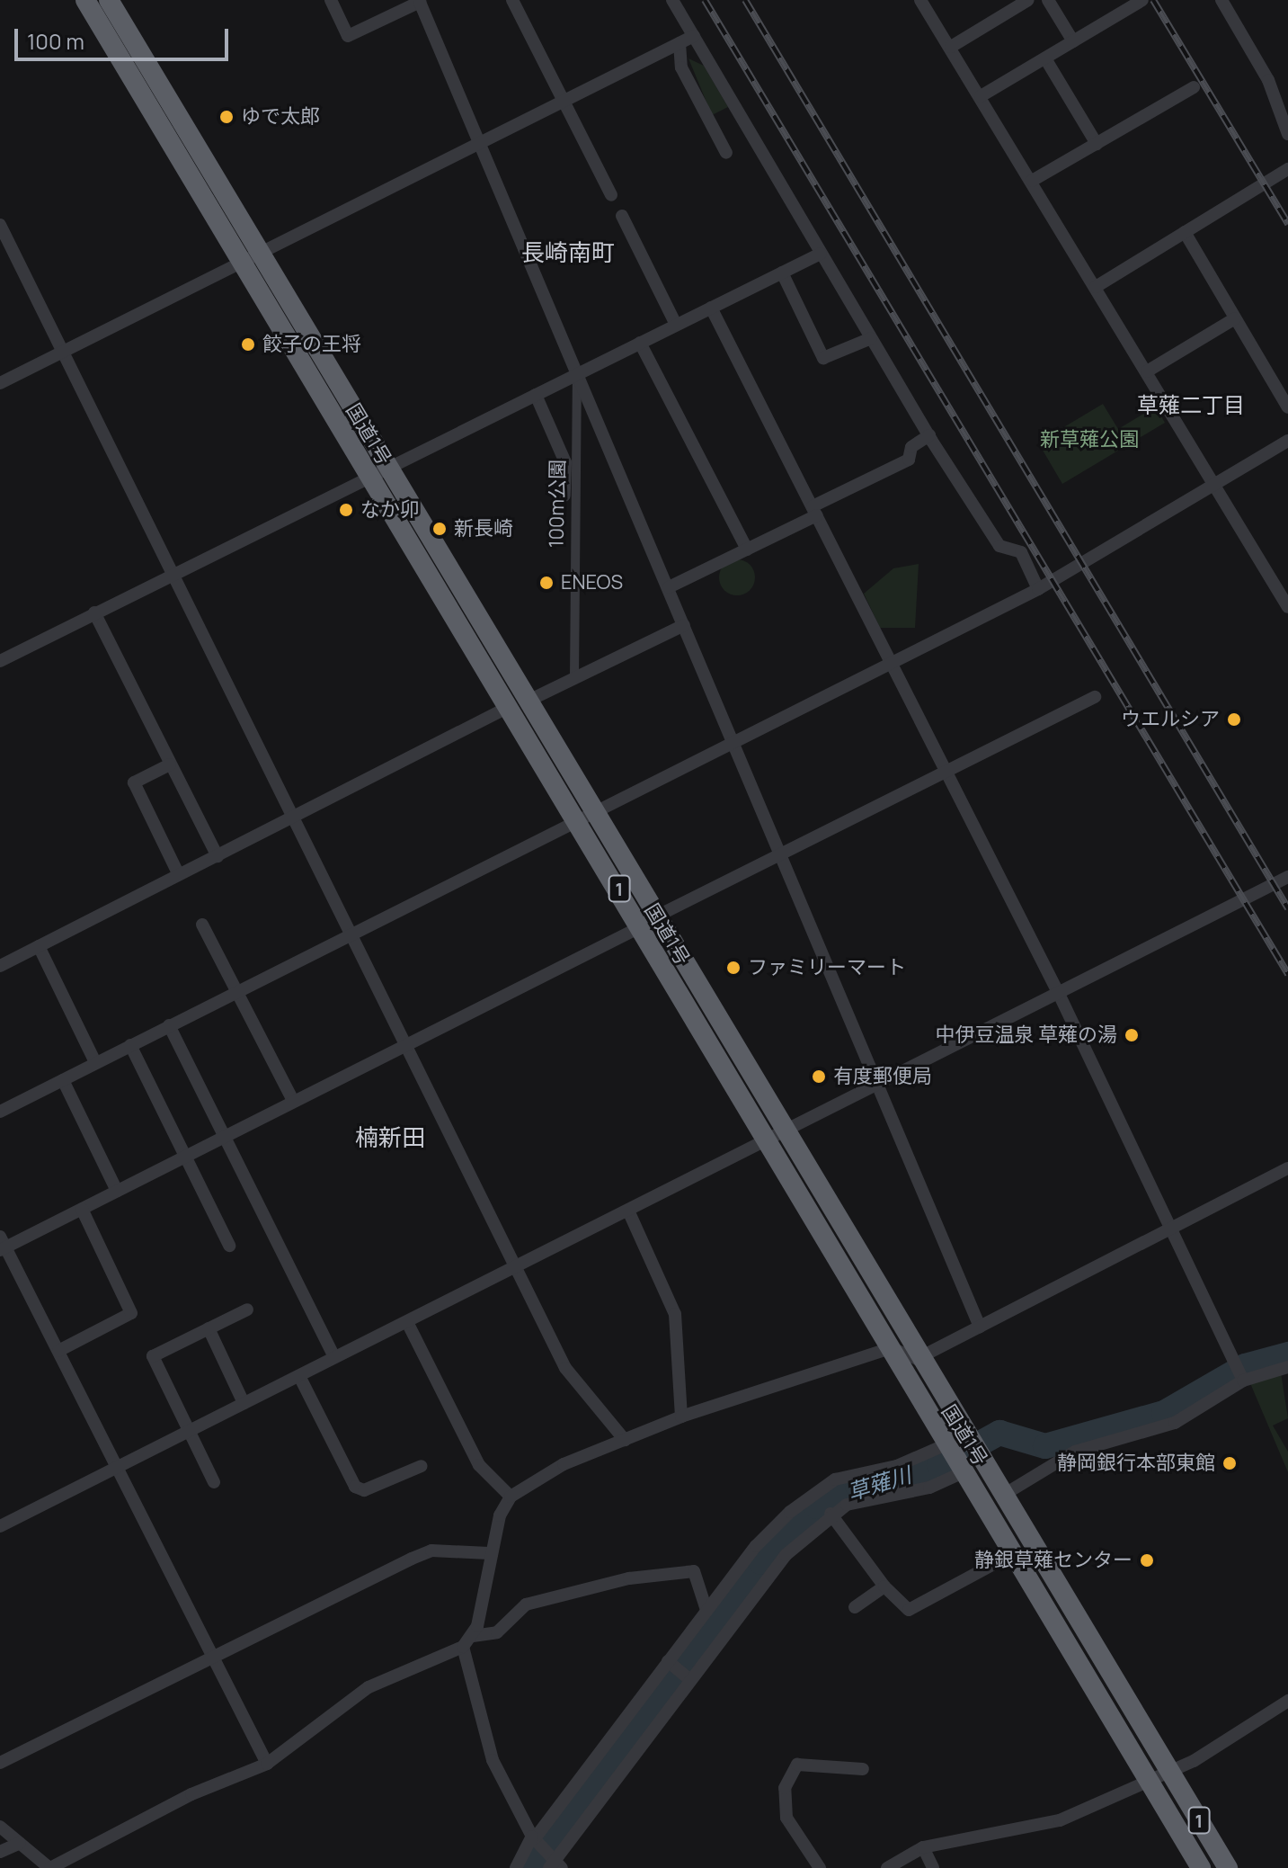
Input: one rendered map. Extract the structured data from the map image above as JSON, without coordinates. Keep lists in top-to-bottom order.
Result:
{
  "streets": {
    "highway": ["国道1号", "1"],
    "street": ["100m公園"]
  },
  "districts": ["長崎南町", "草薙二丁目", "楠新田"],
  "water": ["草薙川"],
  "parks": ["新草薙公園"],
  "places": [
    "ゆで太郎",
    "餃子の王将",
    "なか卯",
    "新長崎",
    "ENEOS",
    "ウエルシア",
    "ファミリーマート",
    "中伊豆温泉 草薙の湯",
    "有度郵便局",
    "静岡銀行本部東館",
    "静銀草薙センター"
  ],
  "scale_bar": "100 m"
}
